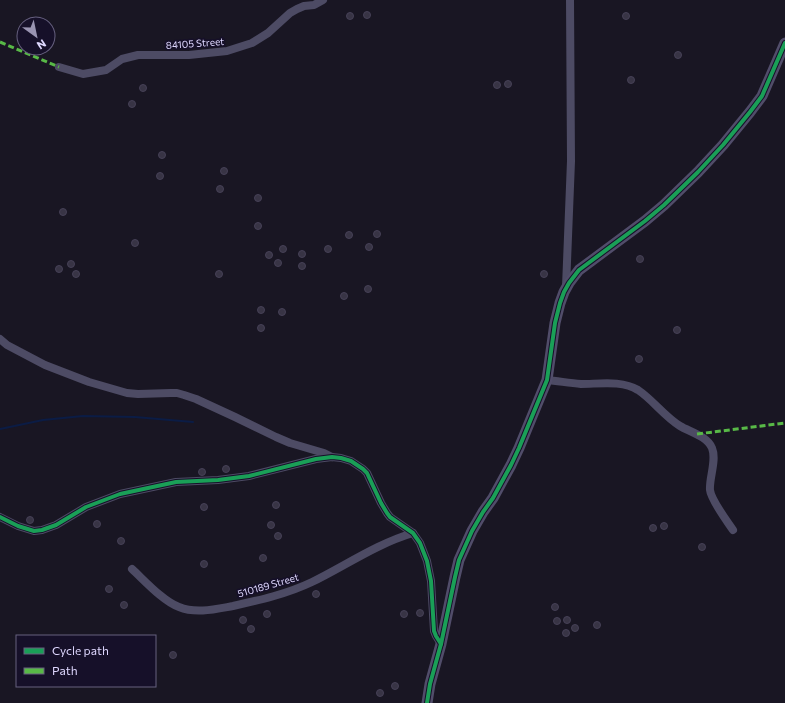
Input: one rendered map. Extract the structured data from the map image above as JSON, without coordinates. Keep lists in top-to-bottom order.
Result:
{
  "streets": {
    "street": ["84105 Street", "510189 Street"]
  },
  "legend": ["Cycle path", "Path"],
  "north": "bottom right"
}
